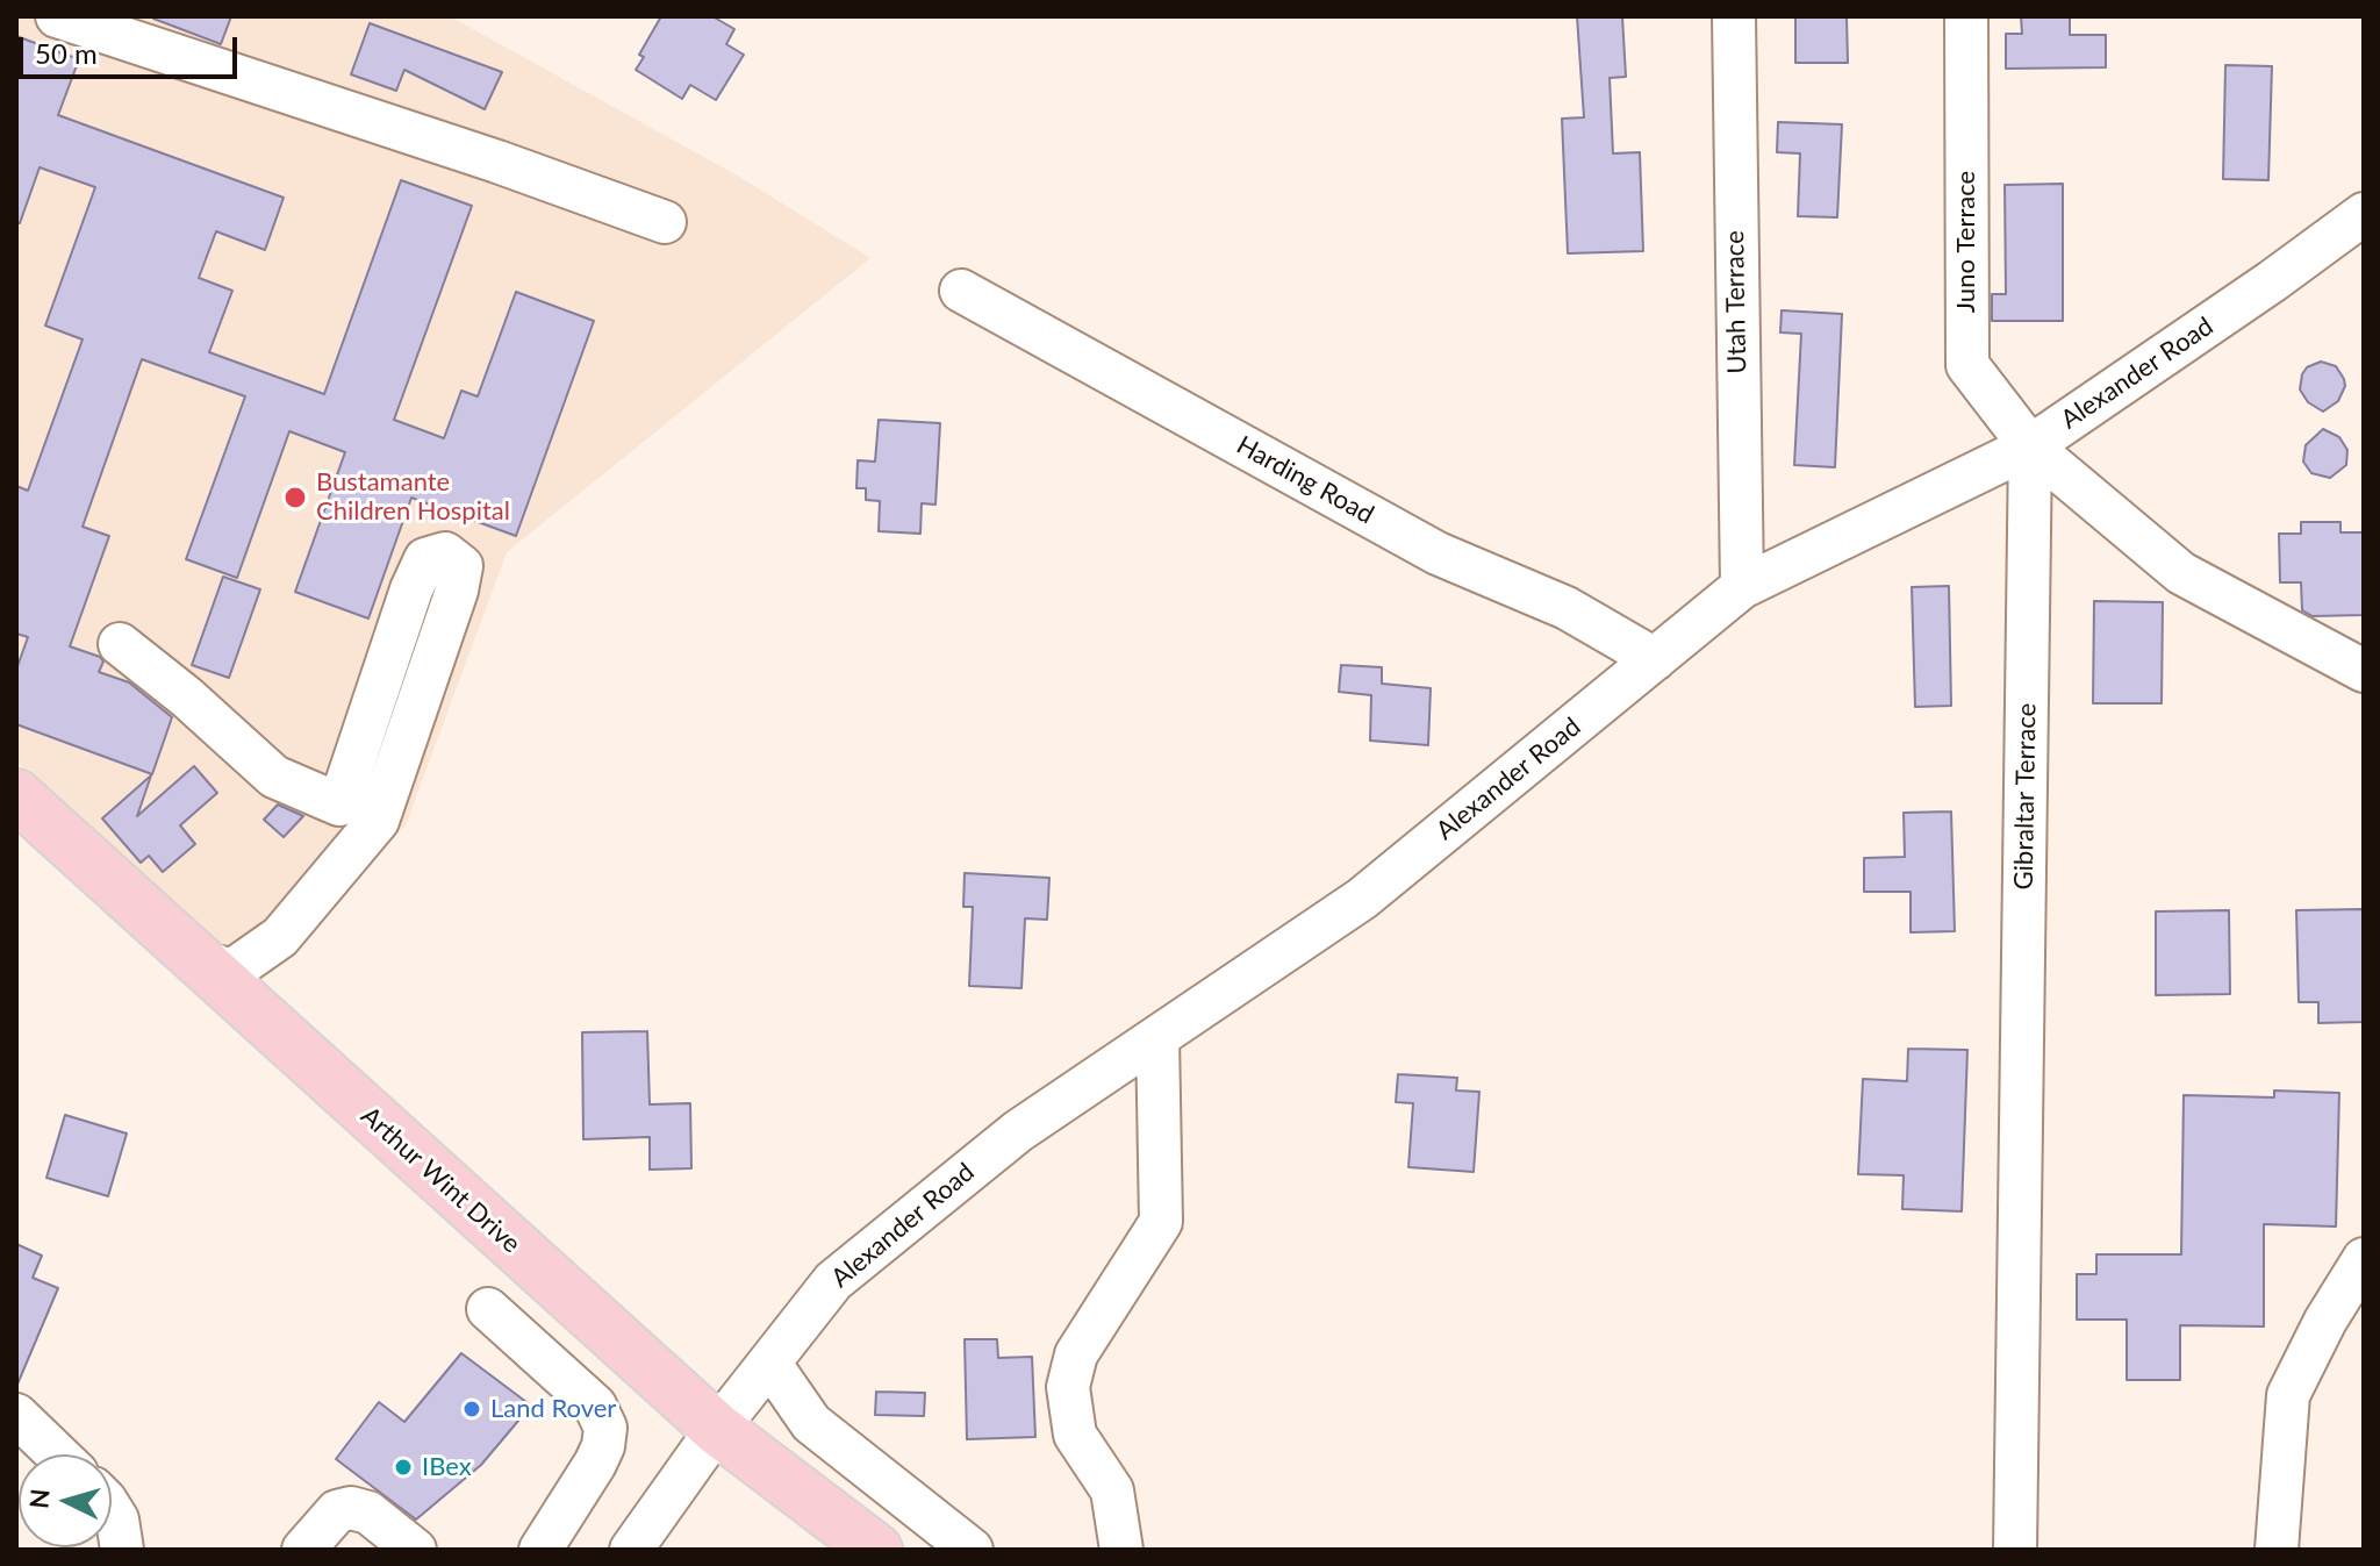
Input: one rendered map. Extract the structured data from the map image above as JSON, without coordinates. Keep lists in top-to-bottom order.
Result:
{
  "streets": {
    "main road": ["Arthur Wint Drive"],
    "street": [
      "Juno Terrace",
      "Utah Terrace",
      "Alexander Road",
      "Harding Road",
      "Gibraltar Terrace"
    ]
  },
  "crossings": [
    ["Juno Terrace", "Alexander Road"],
    ["Juno Terrace", "Gibraltar Terrace"],
    ["Utah Terrace", "Alexander Road"],
    ["Alexander Road", "Harding Road"],
    ["Alexander Road", "Gibraltar Terrace"],
    ["Alexander Road", "Arthur Wint Drive"]
  ],
  "places": ["Bustamante Children Hospital", "Land Rover", "IBex"],
  "scale_bar": "50 m",
  "north": "left"
}
